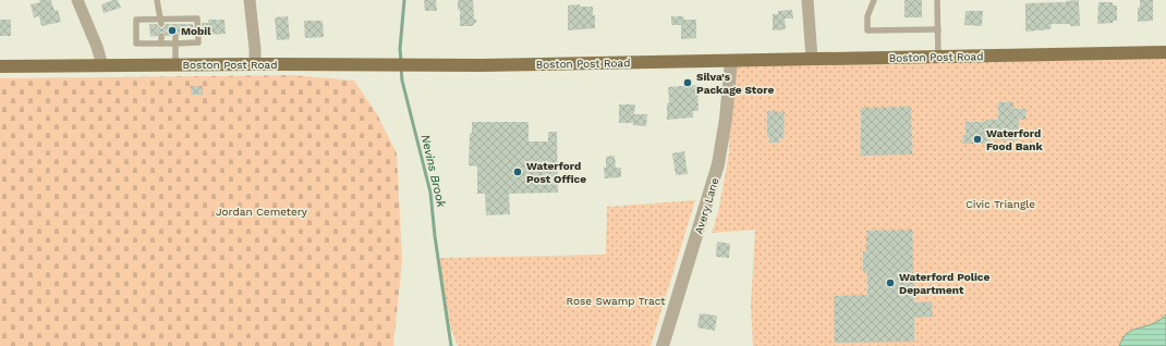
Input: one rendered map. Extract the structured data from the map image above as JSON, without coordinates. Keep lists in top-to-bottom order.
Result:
{
  "streets": {
    "main road": ["Boston Post Road"],
    "street": ["Avery Lane"]
  },
  "crossings": [
    ["Boston Post Road", "Avery Lane"]
  ],
  "water": ["Nevins Brook"],
  "parks": ["Civic Triangle", "Jordan Cemetery", "Rose Swamp Tract"],
  "places": [
    "Mobil",
    "Silva's Package Store",
    "Waterford Food Bank",
    "Waterford Post Office",
    "Waterford Police Department"
  ]
}
